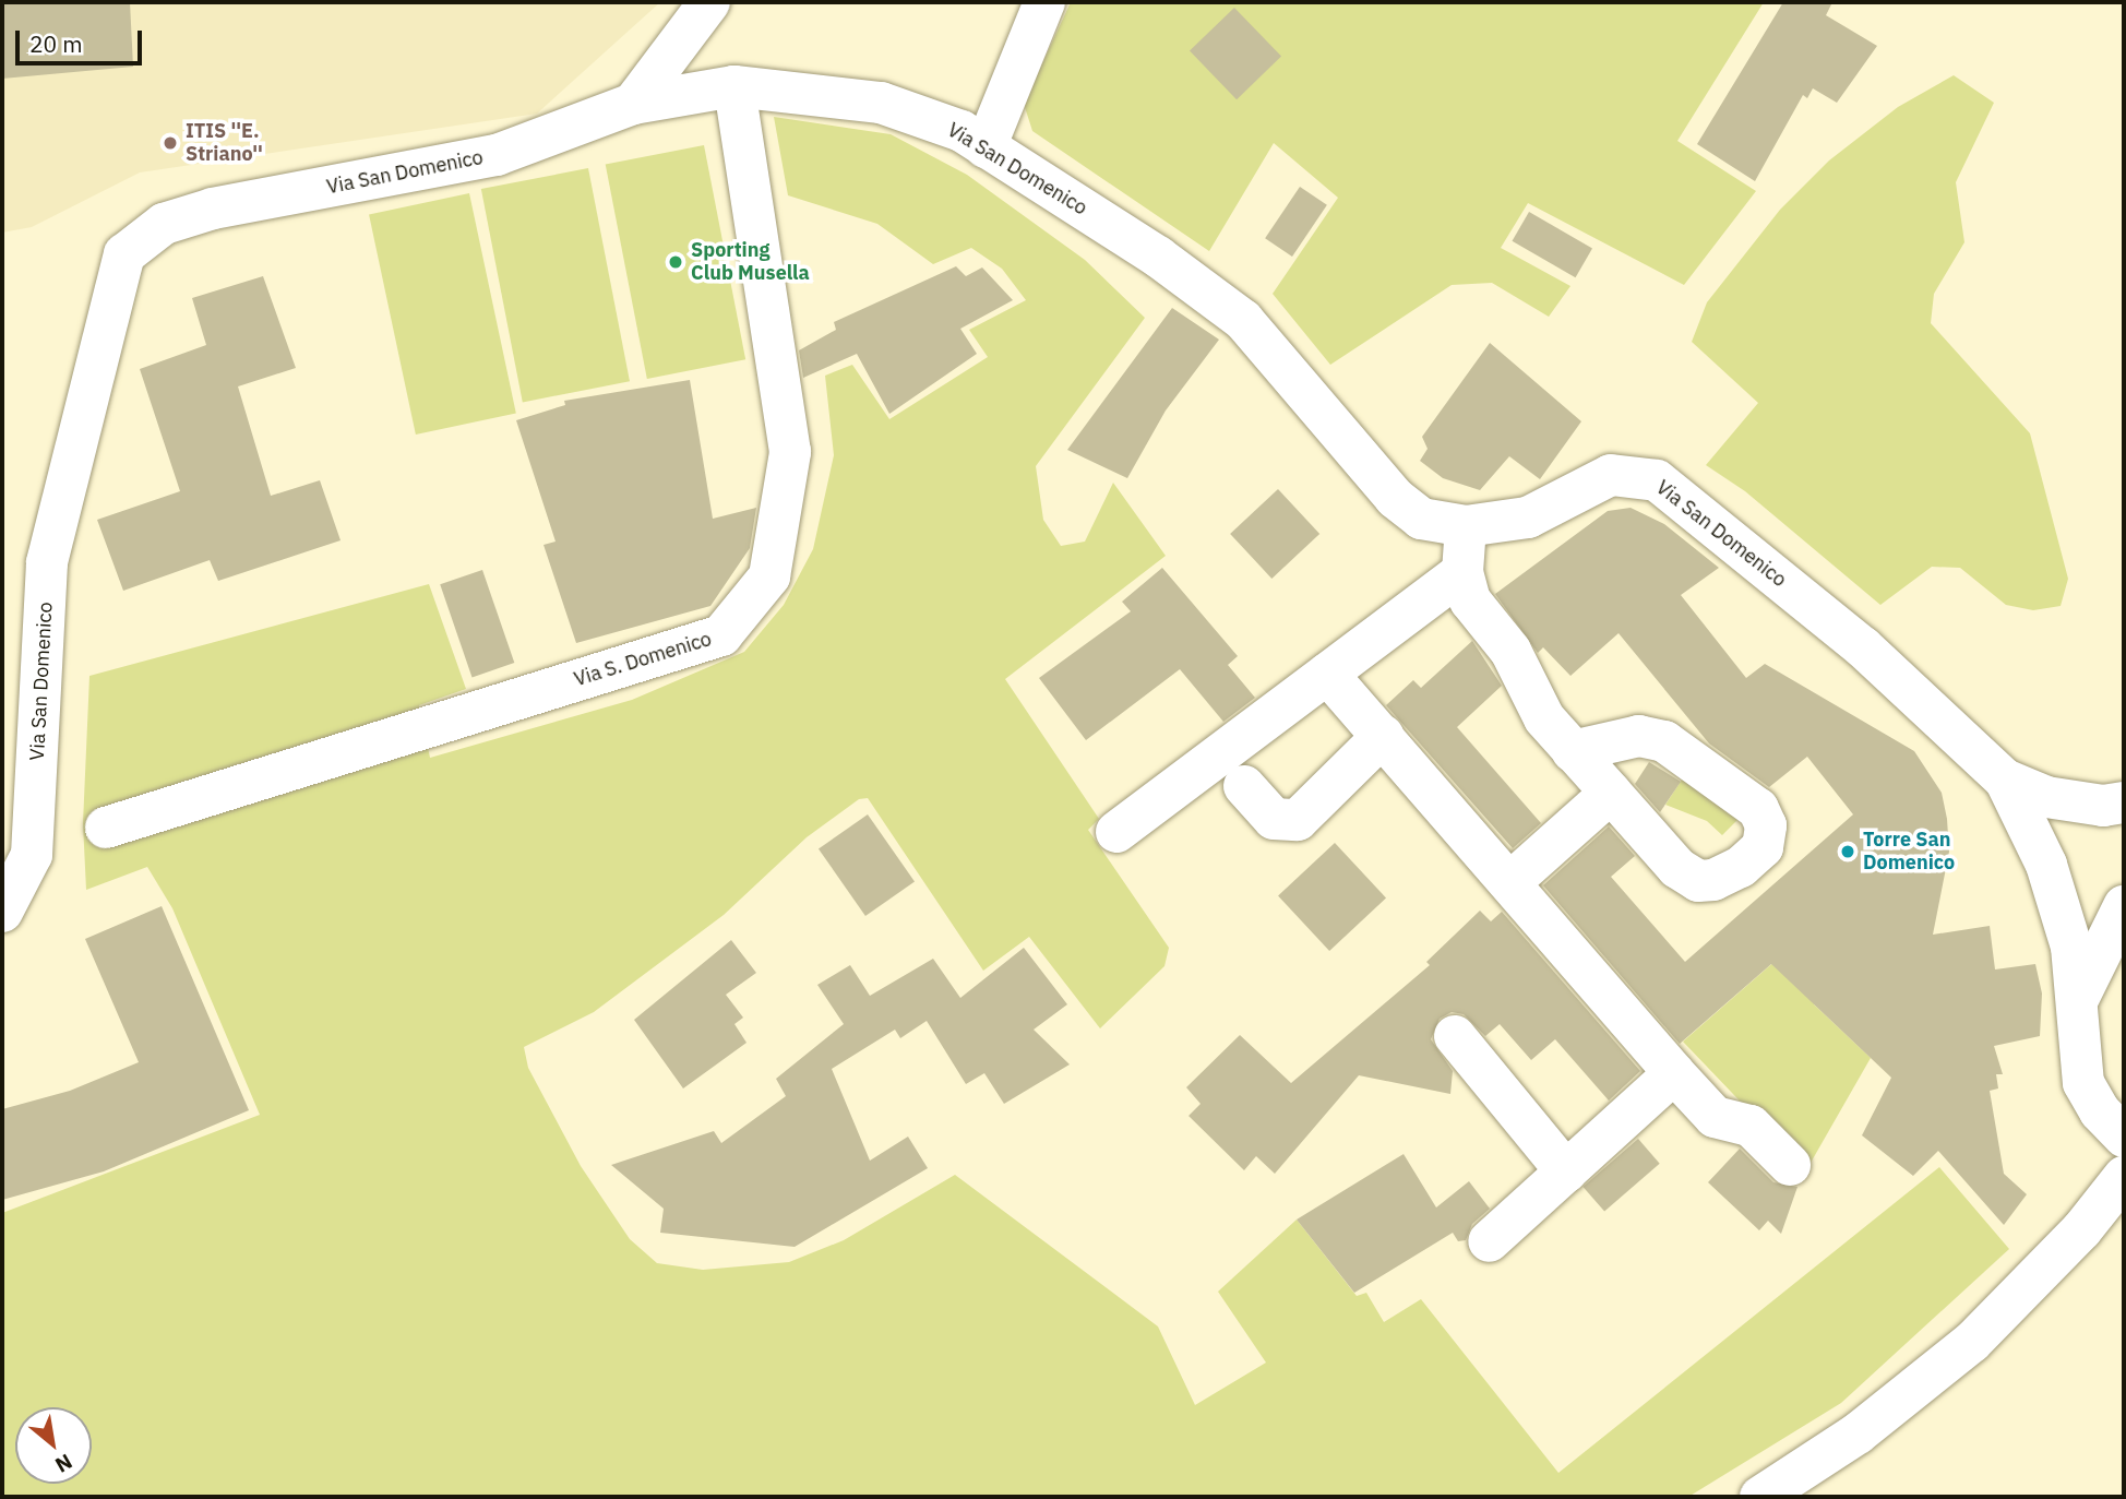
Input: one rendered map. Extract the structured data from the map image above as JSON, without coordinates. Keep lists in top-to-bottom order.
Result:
{
  "streets": {
    "main road": ["Via San Domenico", "Via S. Domenico"]
  },
  "crossings": [
    ["Via San Domenico", "Via S. Domenico"]
  ],
  "places": ["ITIS ''E. Striano''", "Sporting Club Musella", "Torre San Domenico"],
  "scale_bar": "20 m",
  "north": "bottom right"
}
